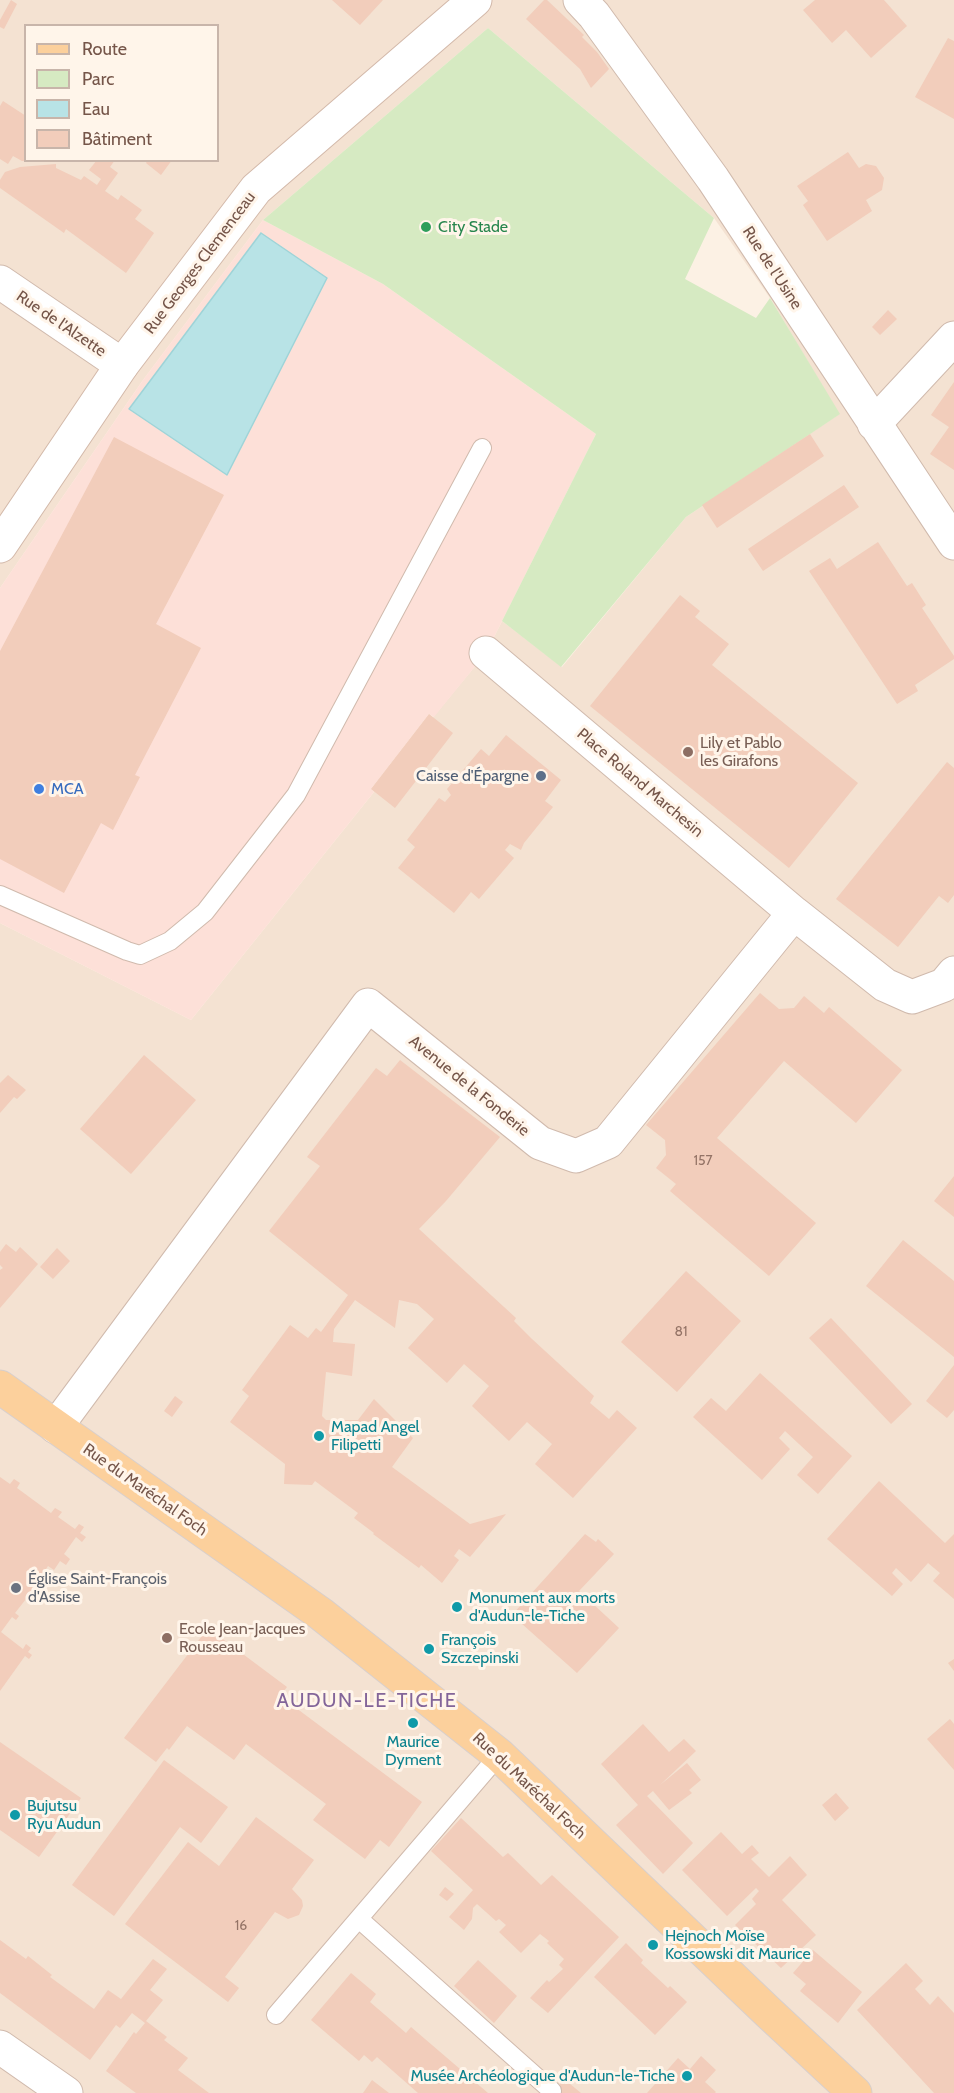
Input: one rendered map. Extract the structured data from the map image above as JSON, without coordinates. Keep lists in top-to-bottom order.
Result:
{
  "streets": {
    "main road": ["Rue du Maréchal Foch"],
    "street": [
      "Rue Georges Clemenceau",
      "Rue de l'Usine",
      "Rue de l'Alzette",
      "Place Roland Marchesin",
      "Avenue de la Fonderie"
    ]
  },
  "crossings": [
    ["Rue Georges Clemenceau", "Rue de l'Alzette"],
    ["Place Roland Marchesin", "Avenue de la Fonderie"],
    ["Avenue de la Fonderie", "Rue du Maréchal Foch"]
  ],
  "districts": ["AUDUN-LE-TICHE"],
  "places": [
    "City Stade",
    "Lily et Pablo les Girafons",
    "Caisse d'Épargne",
    "MCA",
    "Mapad Angel Filipetti",
    "Église Saint-François d'Assise",
    "Monument aux morts d'Audun-le-Tiche",
    "Ecole Jean-Jacques Rousseau",
    "François Szczepinski",
    "Maurice Dyment",
    "Bujutsu Ryu Audun",
    "Hejnoch Moïse Kossowski dit Maurice",
    "Musée Archéologique d'Audun-le-Tiche"
  ],
  "house_numbers": ["157", "81", "16"],
  "legend": [
    "Route",
    "Parc",
    "Eau",
    "Bâtiment"
  ]
}
